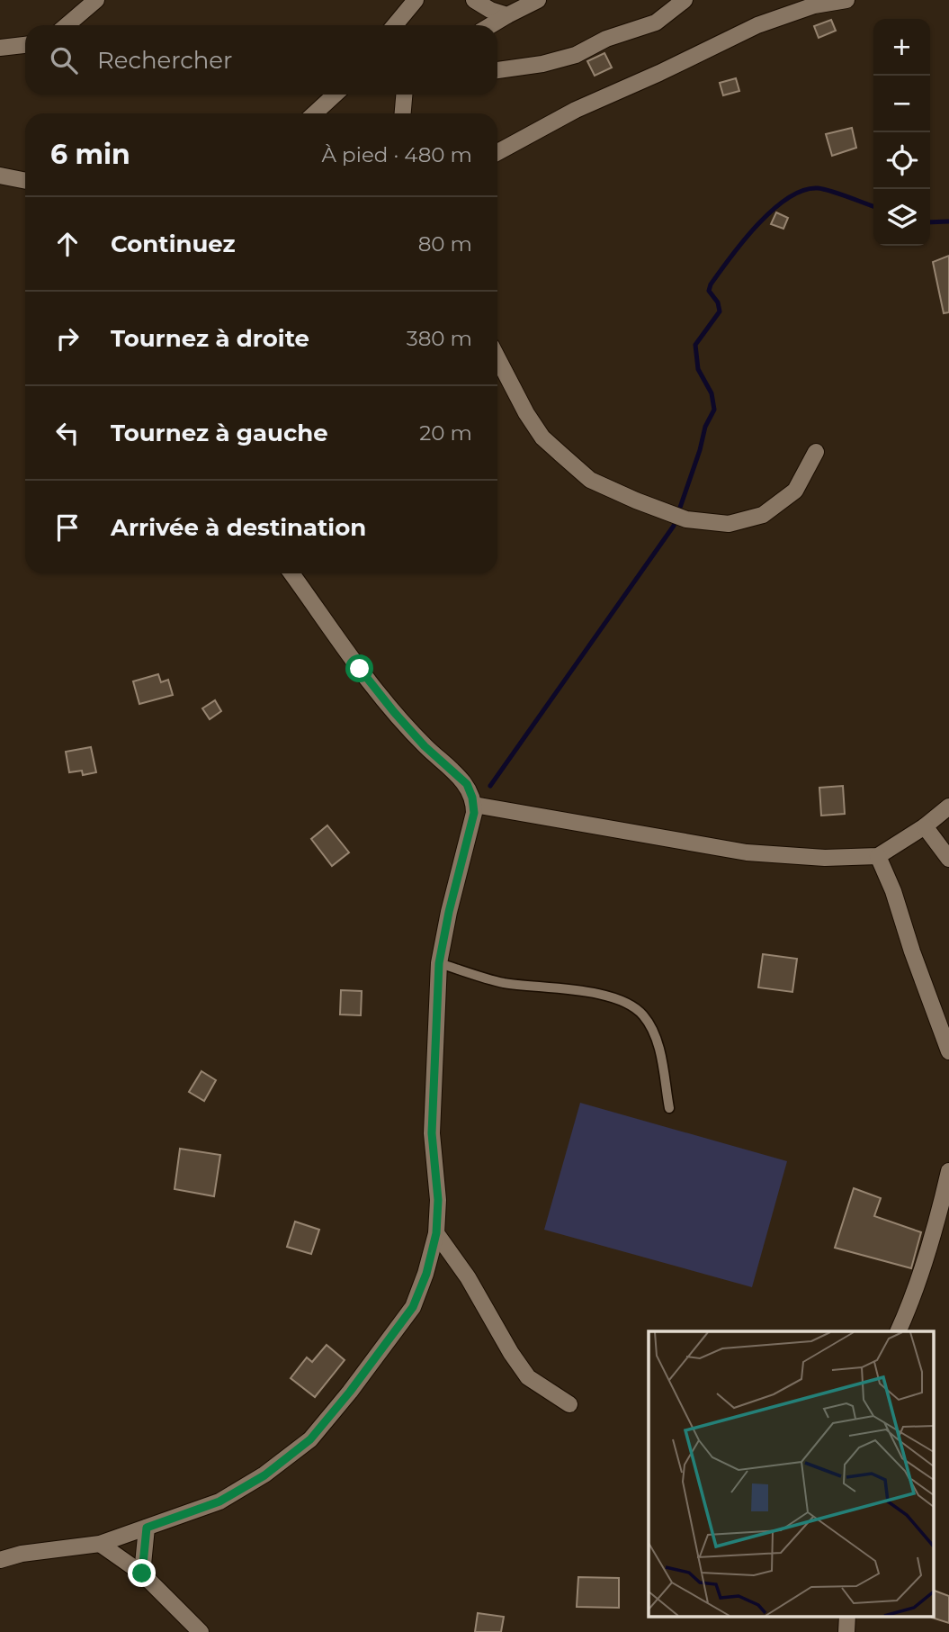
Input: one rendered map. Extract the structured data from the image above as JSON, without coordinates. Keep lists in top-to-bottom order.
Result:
{
  "page": {
    "map_buttons": ["+", "−"],
    "search": "Rechercher",
    "heading": ["6 min", "À pied · 480 m"],
    "list": [
      ["Continuez", "80 m"],
      ["Tournez à droite", "380 m"],
      ["Tournez à gauche", "20 m"],
      "Arrivée à destination"
    ]
  }
}
